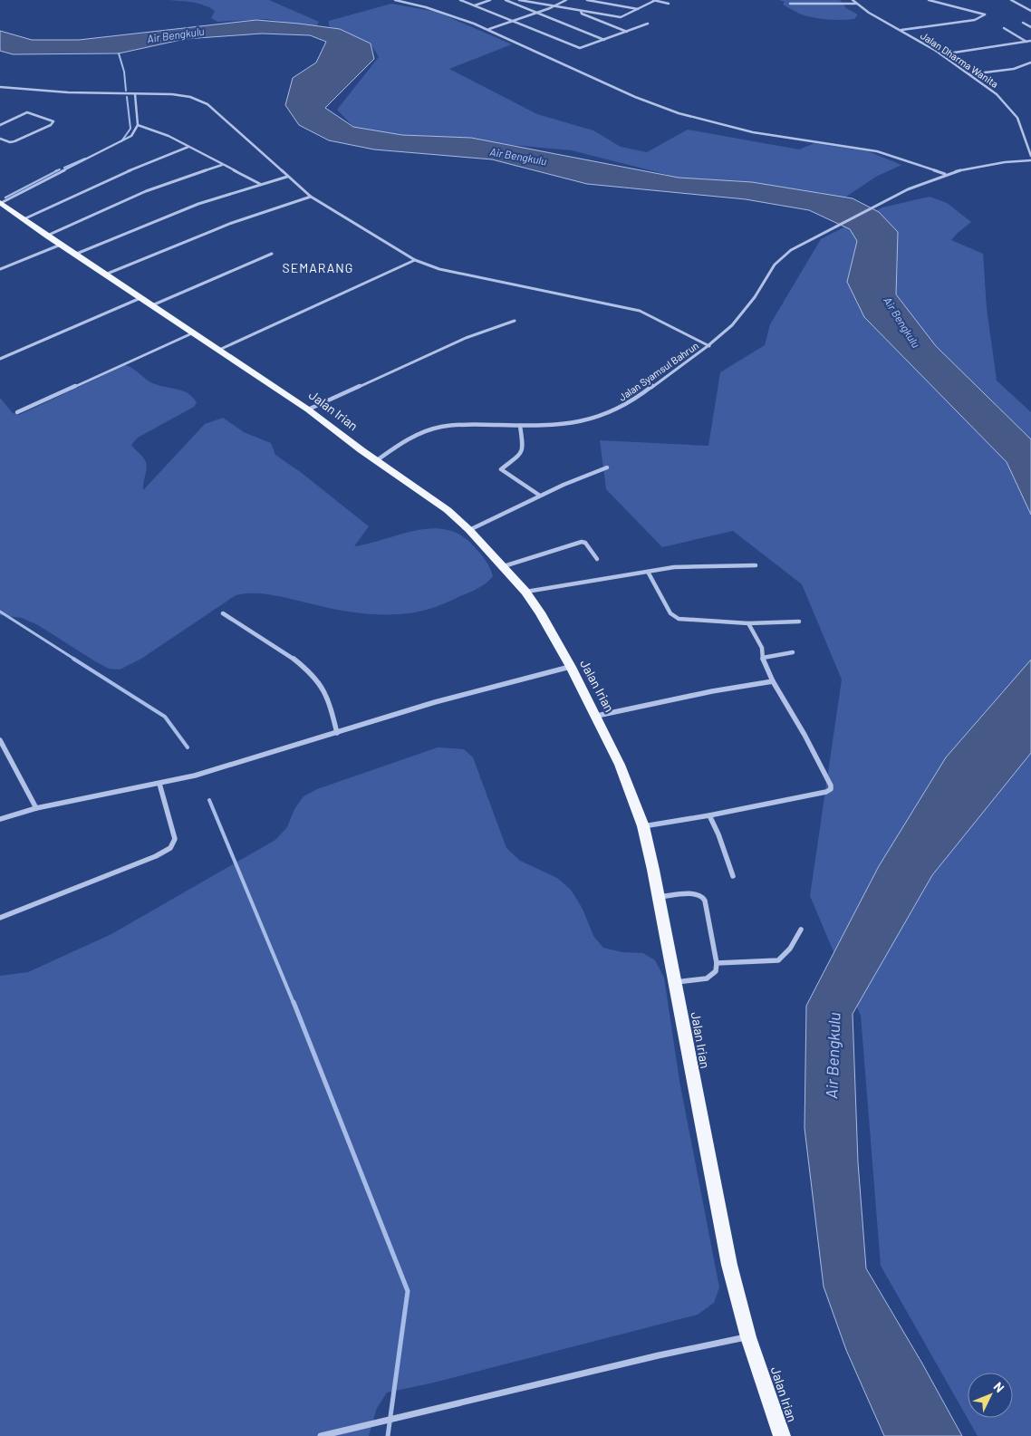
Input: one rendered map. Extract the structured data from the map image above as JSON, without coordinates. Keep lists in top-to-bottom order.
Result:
{
  "streets": {
    "main road": ["Jalan Irian"],
    "street": ["Jalan Dharma Wanita", "Jalan Syamsul Bahrun"]
  },
  "crossings": [
    ["Jalan Syamsul Bahrun", "Jalan Irian"]
  ],
  "districts": ["SEMARANG"],
  "water": ["Air Bengkulu"],
  "north": "top right"
}
